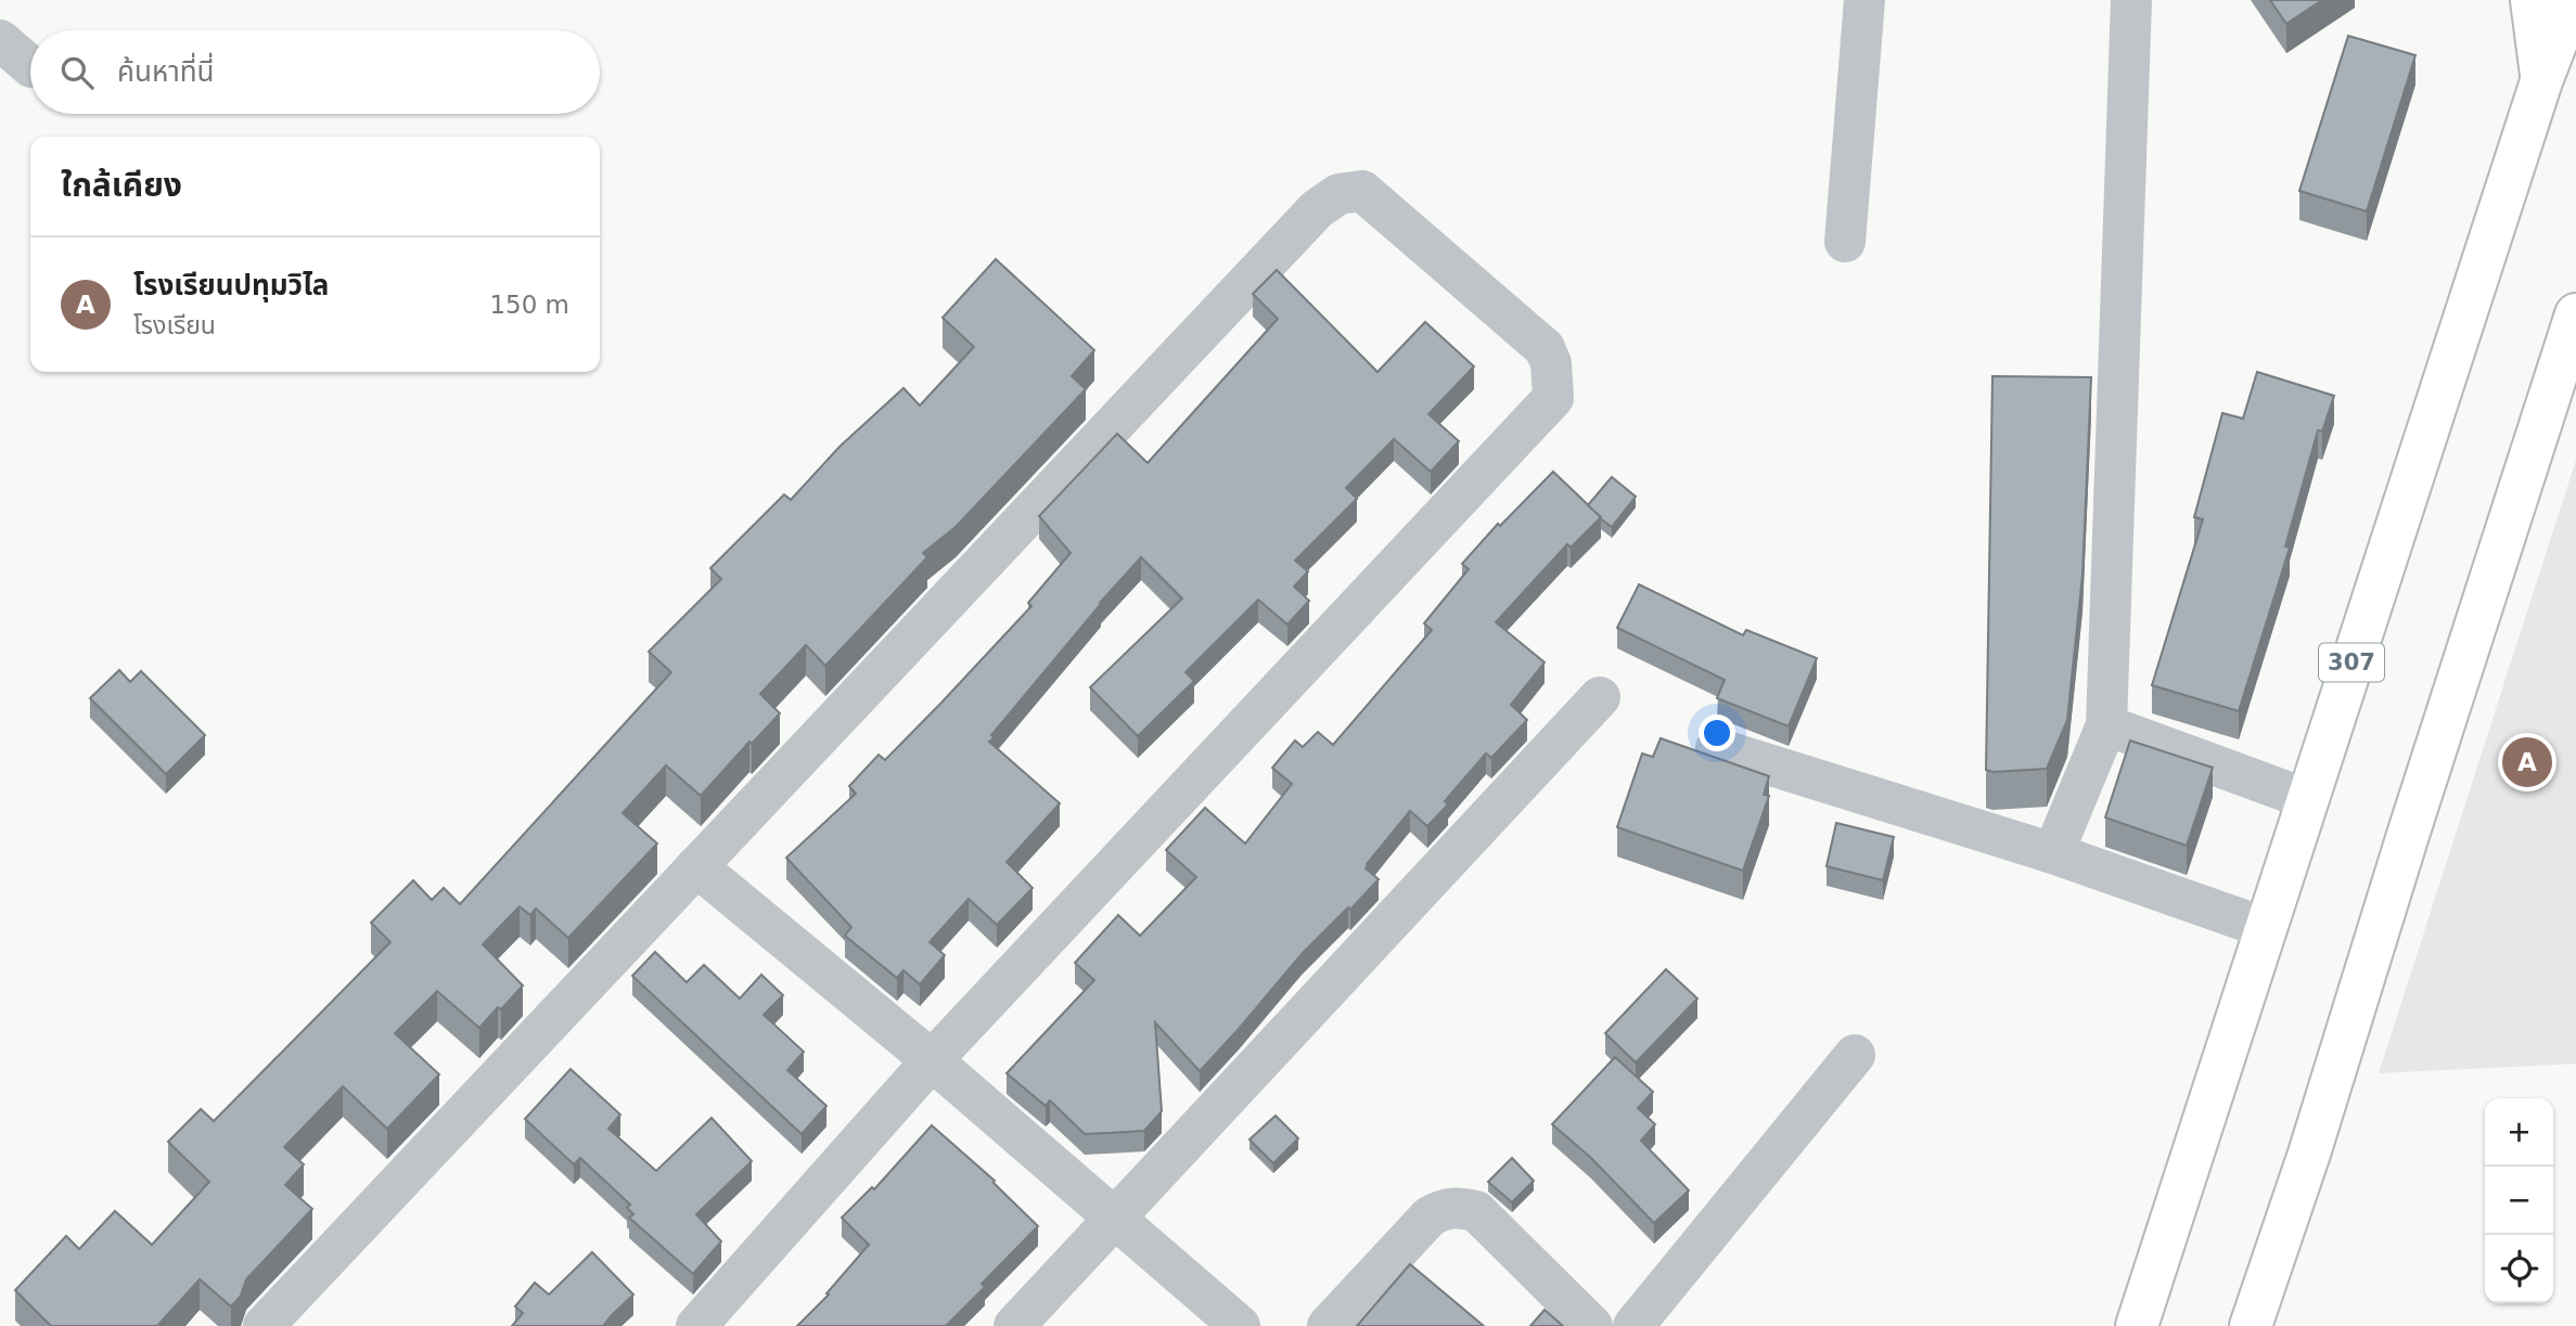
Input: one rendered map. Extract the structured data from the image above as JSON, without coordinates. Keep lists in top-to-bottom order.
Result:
{
  "streets": {
    "main road": ["307"]
  },
  "page": {
    "search": "ค้นหาที่นี่",
    "heading": "ใกล้เคียง",
    "list": [
      {
        "mark": "A",
        "name": "โรงเรียนปทุมวิไล",
        "note": "โรงเรียน",
        "value": "150 m"
      }
    ],
    "pins": "A",
    "map_buttons": ["+", "−"]
  }
}
